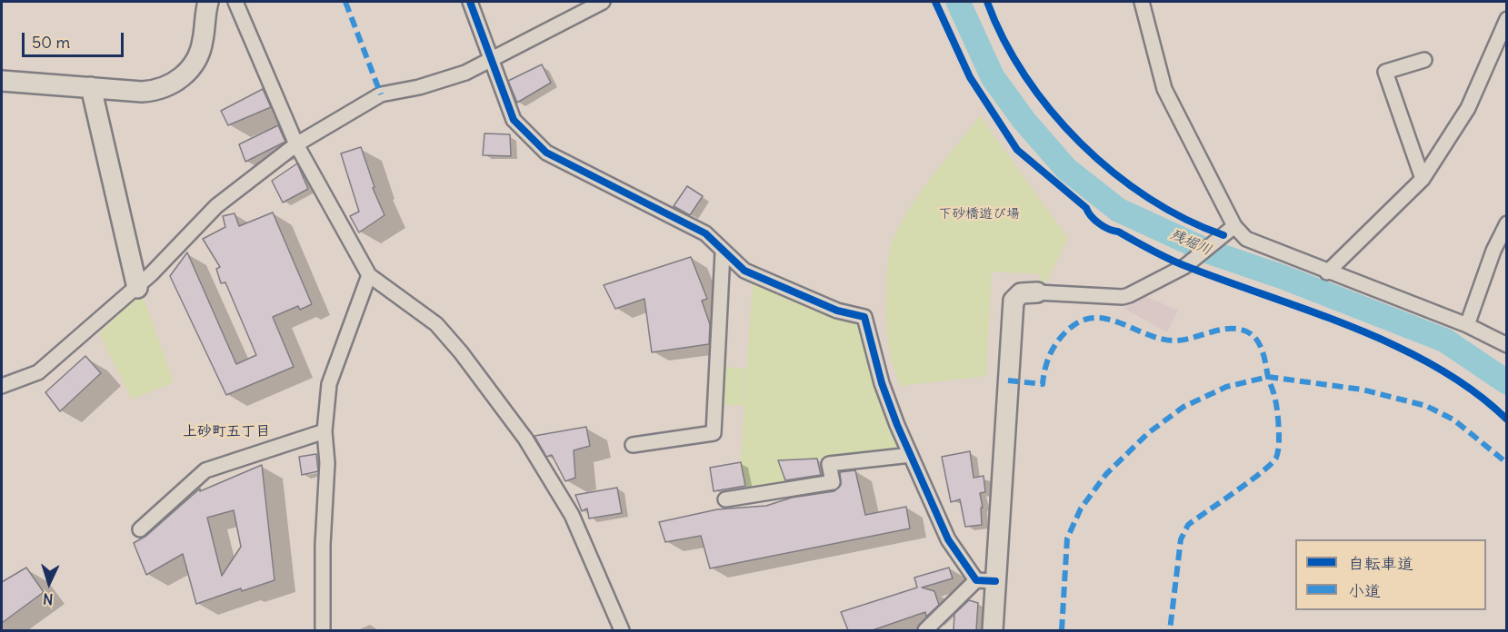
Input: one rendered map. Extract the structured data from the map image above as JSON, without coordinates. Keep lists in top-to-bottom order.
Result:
{
  "districts": ["上砂町五丁目"],
  "water": ["残堀川"],
  "parks": ["下砂橋遊び場"],
  "legend": ["自転車道", "小道"],
  "scale_bar": "50 m",
  "north": "bottom"
}
